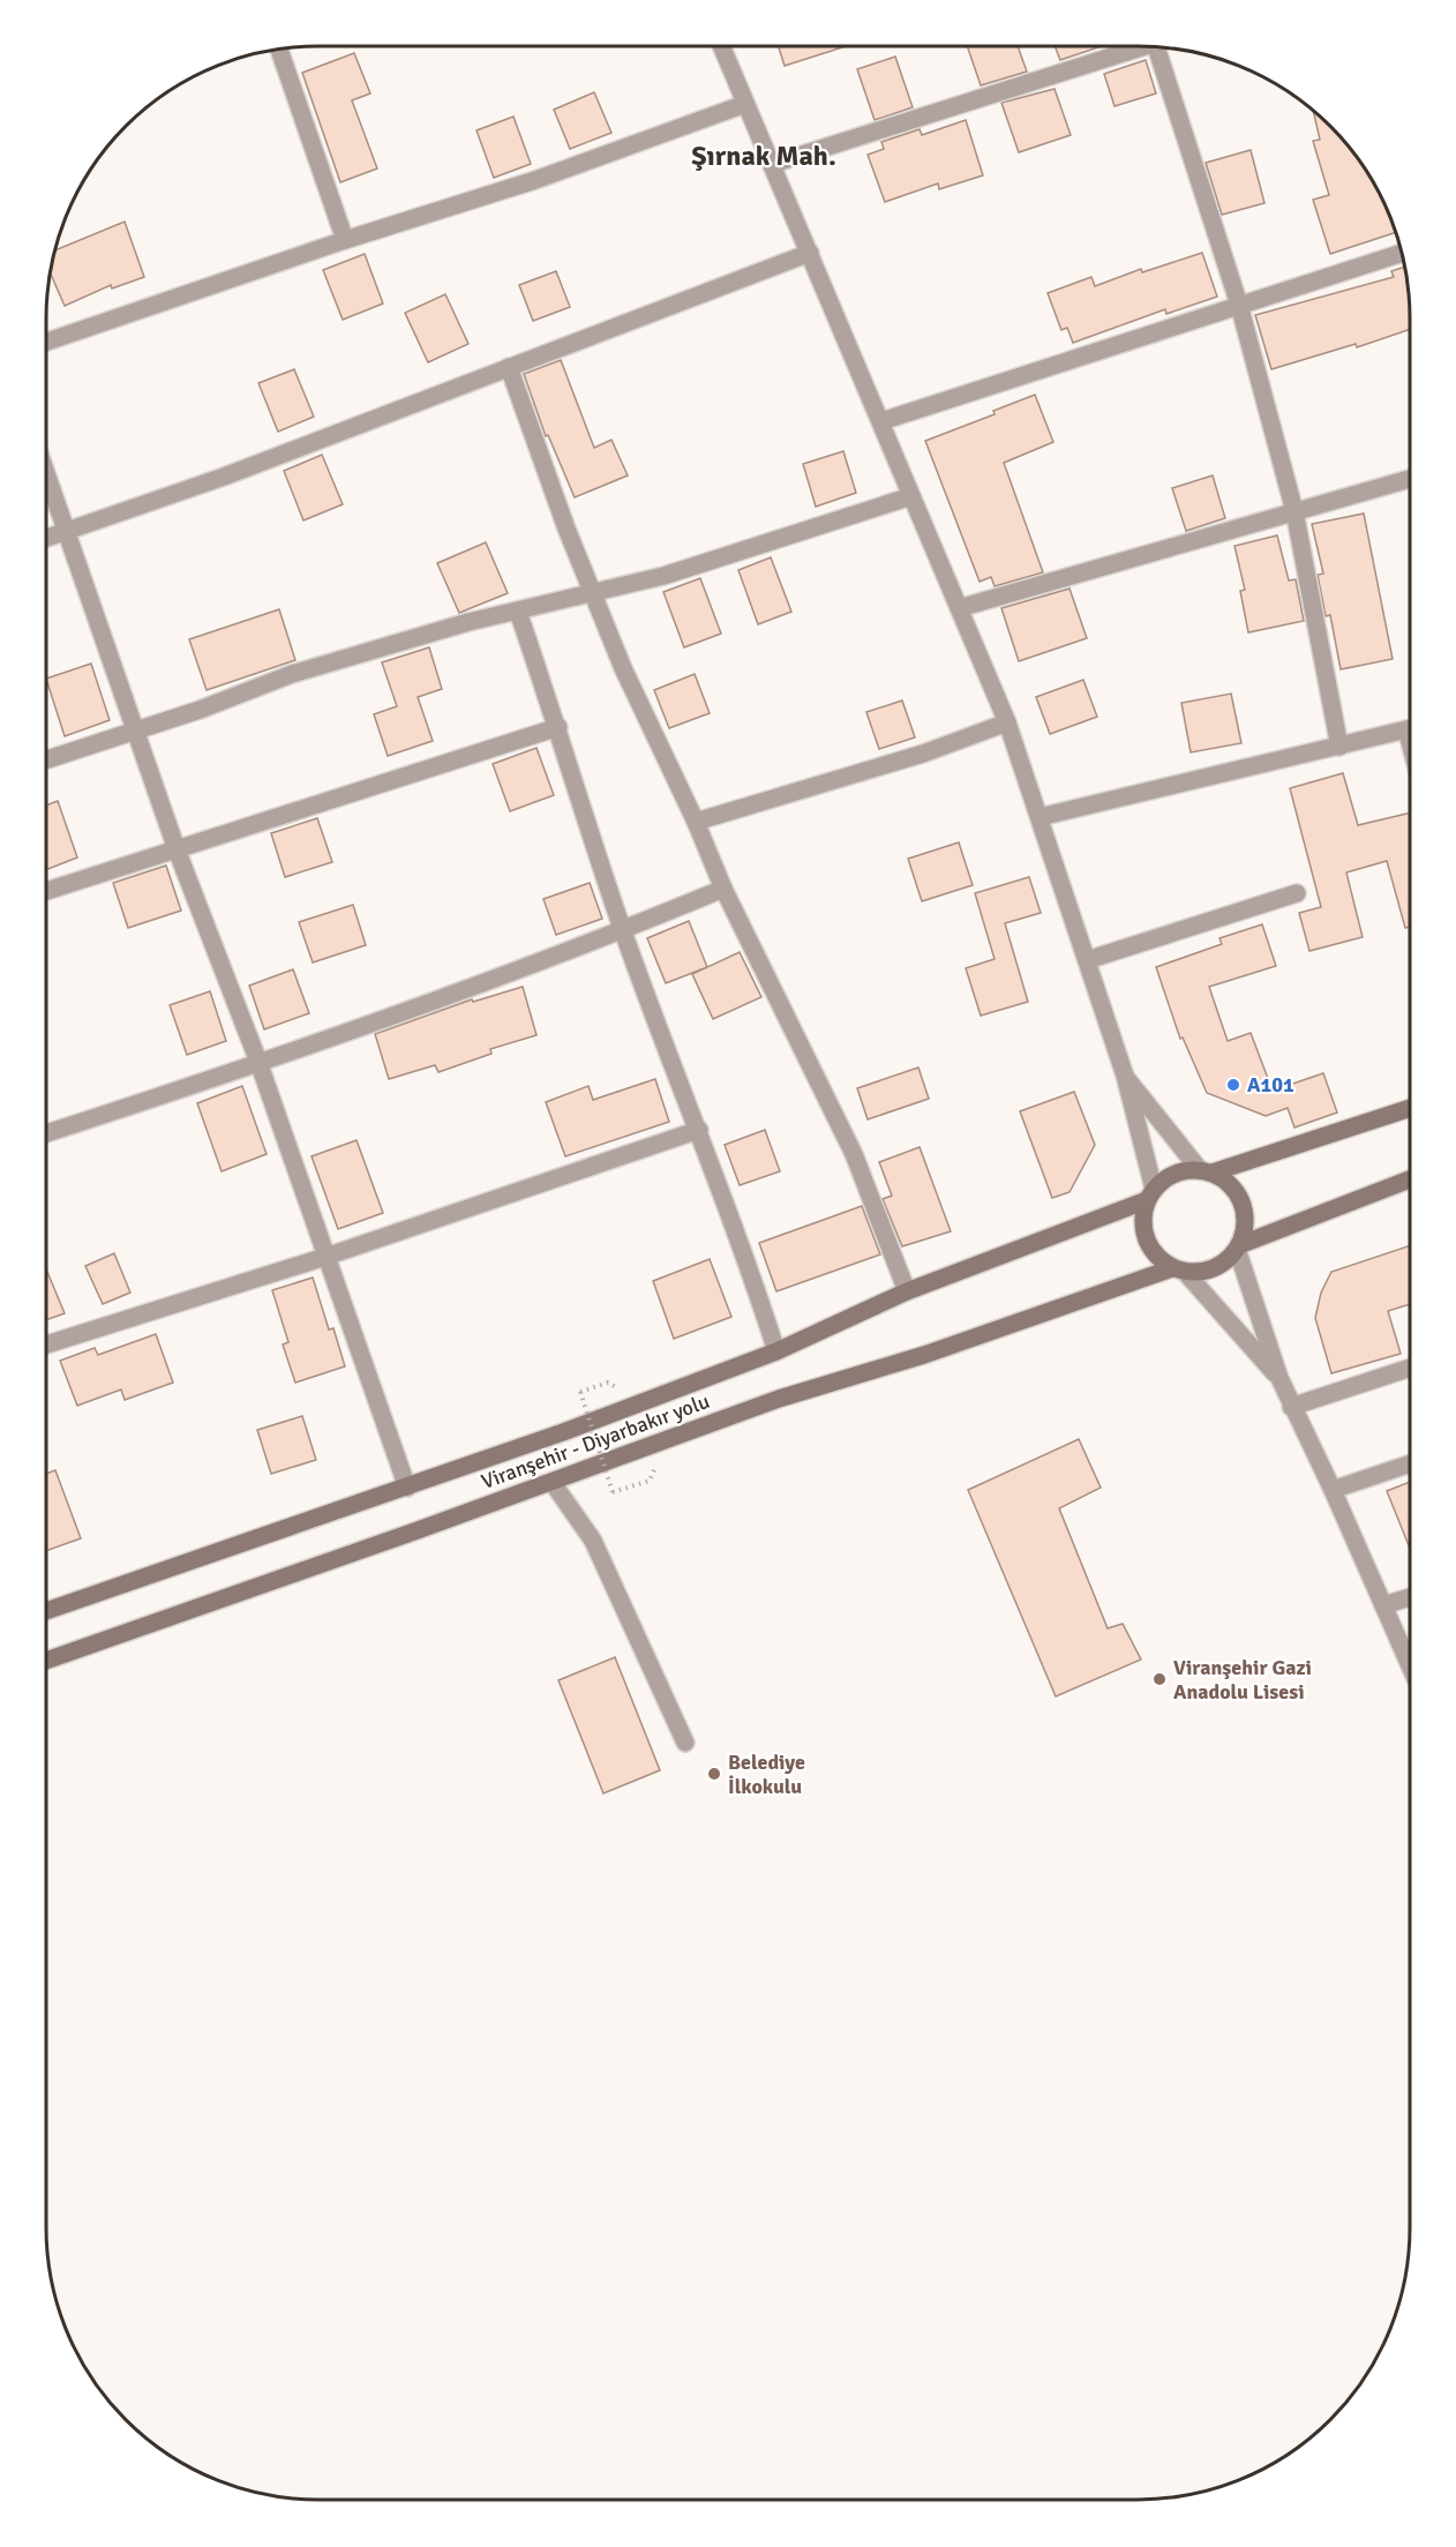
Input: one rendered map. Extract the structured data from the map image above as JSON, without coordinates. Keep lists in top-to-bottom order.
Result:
{
  "streets": {
    "main road": ["Viranşehir - Diyarbakır yolu"]
  },
  "districts": ["Şırnak Mah."],
  "places": ["A101", "Viranşehir Gazi Anadolu Lisesi", "Belediye İlkokulu"]
}
